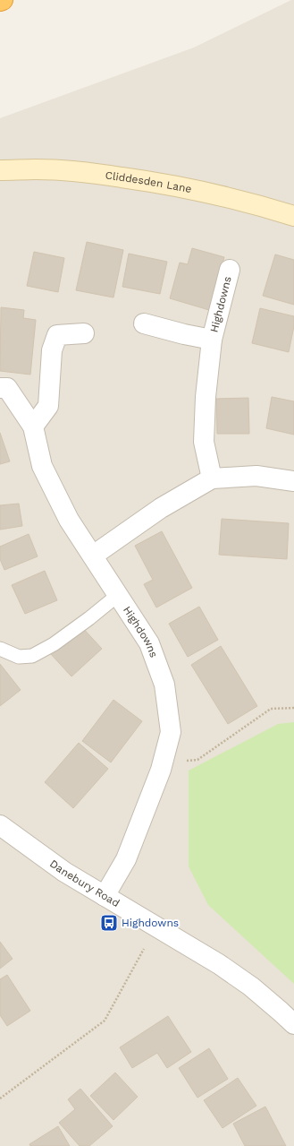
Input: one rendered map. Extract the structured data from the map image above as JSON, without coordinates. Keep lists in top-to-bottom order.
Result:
{
  "streets": {
    "street": ["Cliddesden Lane", "Highdowns", "Danebury Road"]
  },
  "crossings": [
    ["Highdowns", "Danebury Road"]
  ],
  "places": {
    "bus stop": ["Highdowns"]
  }
}
